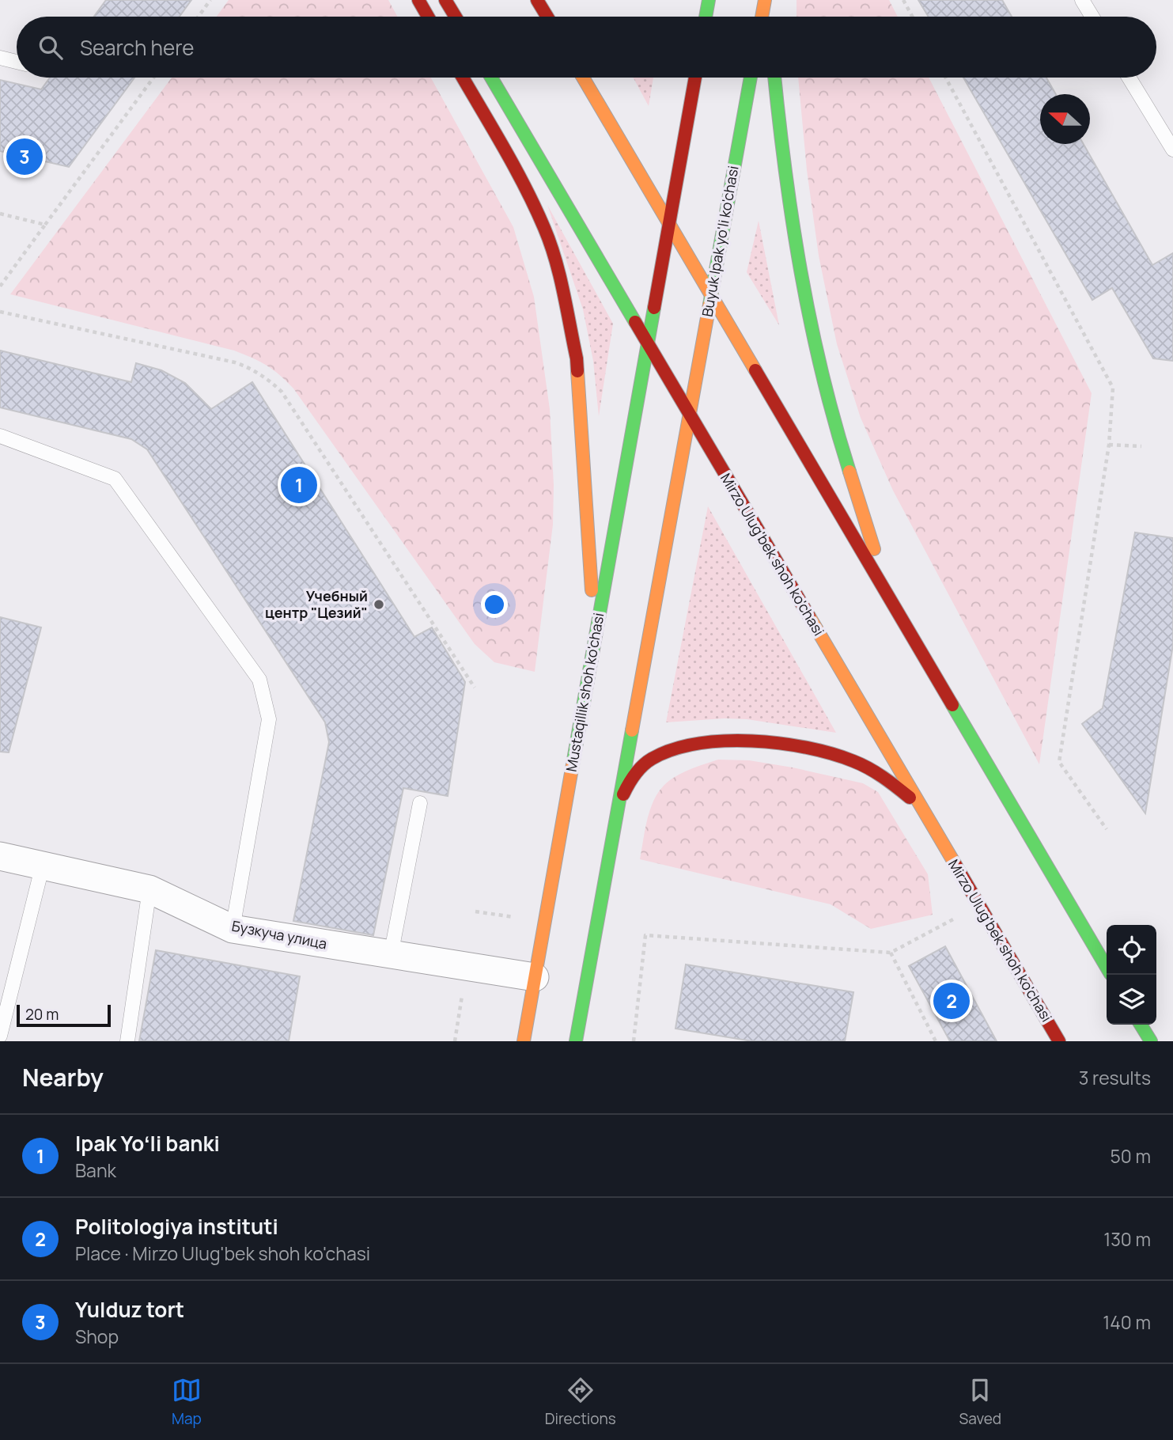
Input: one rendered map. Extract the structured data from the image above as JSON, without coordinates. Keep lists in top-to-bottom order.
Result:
{
  "streets": {
    "main road": ["Buyuk Ipak yo'li ko'chasi", "Mirzo Ulug'bek shoh ko'chasi", "Mustaqillik shoh ko'chasi"],
    "street": ["Бузкуча улица"]
  },
  "crossings": [
    ["Buyuk Ipak yo'li ko'chasi", "Mirzo Ulug'bek shoh ko'chasi"],
    ["Mirzo Ulug'bek shoh ko'chasi", "Mustaqillik shoh ko'chasi"],
    ["Mustaqillik shoh ko'chasi", "Бузкуча улица"]
  ],
  "places": ["Учебный центр \"Цезий\""],
  "scale_bar": "20 m",
  "north": "left",
  "page": {
    "search": "Search here",
    "pins": ["3", "1", "2"],
    "scale": "20 m",
    "heading": ["Nearby", "3 results"],
    "list": [
      {
        "mark": "1",
        "name": "Ipak Yoʻli banki",
        "note": "Bank",
        "value": "50 m"
      },
      {
        "mark": "2",
        "name": "Politologiya instituti",
        "note": "Place · Mirzo Ulug'bek shoh ko'chasi",
        "value": "130 m"
      },
      {
        "mark": "3",
        "name": "Yulduz tort",
        "note": "Shop",
        "value": "140 m"
      }
    ],
    "nav": ["Map", "Directions", "Saved"]
  }
}
